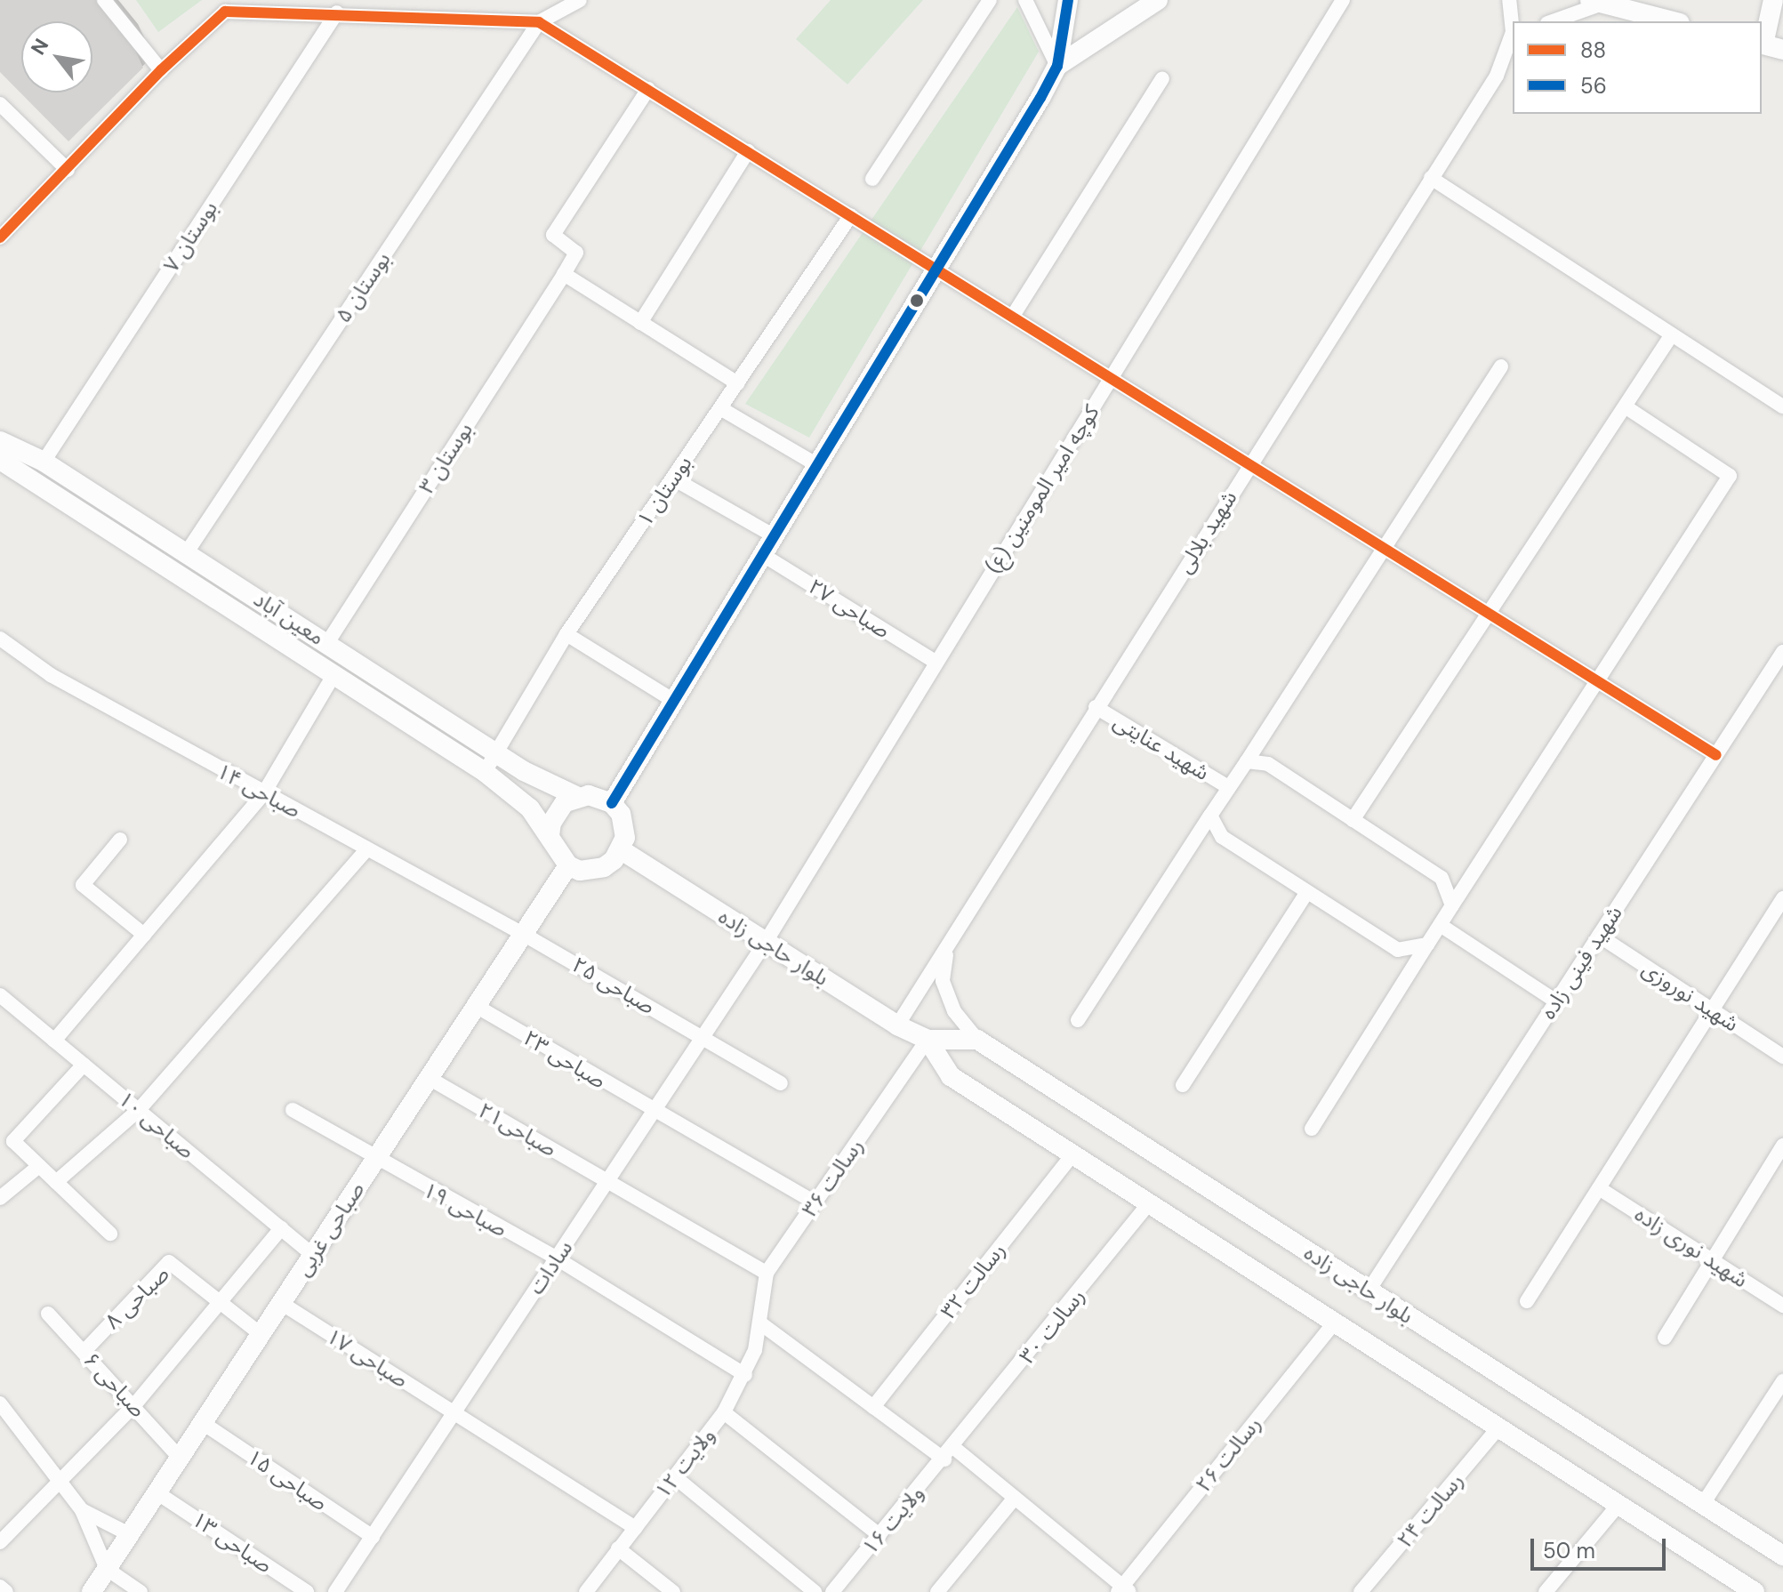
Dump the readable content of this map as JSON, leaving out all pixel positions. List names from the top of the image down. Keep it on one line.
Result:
{"streets":{"street":["بوستان ۷","بوستان ۵","بوستان ۳","کوچه امیر المومنین (ع)","بوستان ۱","شهید بلالی","صباحی ۲۷","معین آباد","شهید عنایتی","صباحی ۱۴","بلوار حاجی زاده","شهید فینی زاده","صباحی ۲۵","شهید نوروزی","صباحی ۲۳","صباحی ۱۰","صباحی۲۱","رسالت ۳۶","صباحی ۱۹","صباحی غربی","شهید نوری زاده","سادات","رسالت ۳۲","صباحی ۸","رسالت ۳۰","صباحی ۱۷","صباحی ۶","رسالت ۲۶","ولایت ۱۲","صباحی ۱۵","رسالت ۲۴","ولایت ۱۶","صباحی ۱۳"]},"crossings":[["بوستان ۷","معین آباد"],["بوستان ۵","معین آباد"],["بوستان ۳","معین آباد"],["کوچه امیر المومنین (ع)","صباحی ۲۷"],["کوچه امیر المومنین (ع)","بلوار حاجی زاده"],["کوچه امیر المومنین (ع)","سادات"],["بوستان ۱","معین آباد"],["شهید بلالی","شهید عنایتی"],["شهید بلالی","بلوار حاجی زاده"],["معین آباد","بلوار حاجی زاده"],["معین آباد","صباحی غربی"],["صباحی ۱۴","صباحی ۲۵"],["صباحی ۱۴","صباحی غربی"],["بلوار حاجی زاده","شهید فینی زاده"],["بلوار حاجی زاده","رسالت ۳۶"],["بلوار حاجی زاده","صباحی غربی"],["بلوار حاجی زاده","سادات"],["شهید فینی زاده","شهید نوروزی"],["صباحی ۲۵","صباحی غربی"],["صباحی ۲۵","سادات"],["صباحی ۲۳","رسالت ۳۶"],["صباحی ۲۳","صباحی غربی"],["صباحی ۲۳","سادات"],["صباحی ۱۰","صباحی غربی"],["صباحی۲۱","رسالت ۳۶"],["صباحی۲۱","صباحی غربی"],["صباحی۲۱","سادات"],["رسالت ۳۶","ولایت ۱۲"],["صباحی ۱۹","صباحی غربی"],["صباحی ۱۹","سادات"],["صباحی ۱۹","ولایت ۱۲"],["صباحی غربی","صباحی ۸"],["صباحی غربی","صباحی ۱۷"],["صباحی غربی","صباحی ۶"],["صباحی غربی","صباحی ۱۵"],["صباحی غربی","صباحی ۱۳"],["سادات","صباحی ۱۷"],["سادات","صباحی ۱۵"],["صباحی ۸","صباحی ۶"],["رسالت ۳۰","ولایت ۱۶"],["صباحی ۱۷","ولایت ۱۲"]],"lines":["transit line 56","transit line 88"],"legend":["88","56"],"scale_bar":"50 m","north":"top left"}
